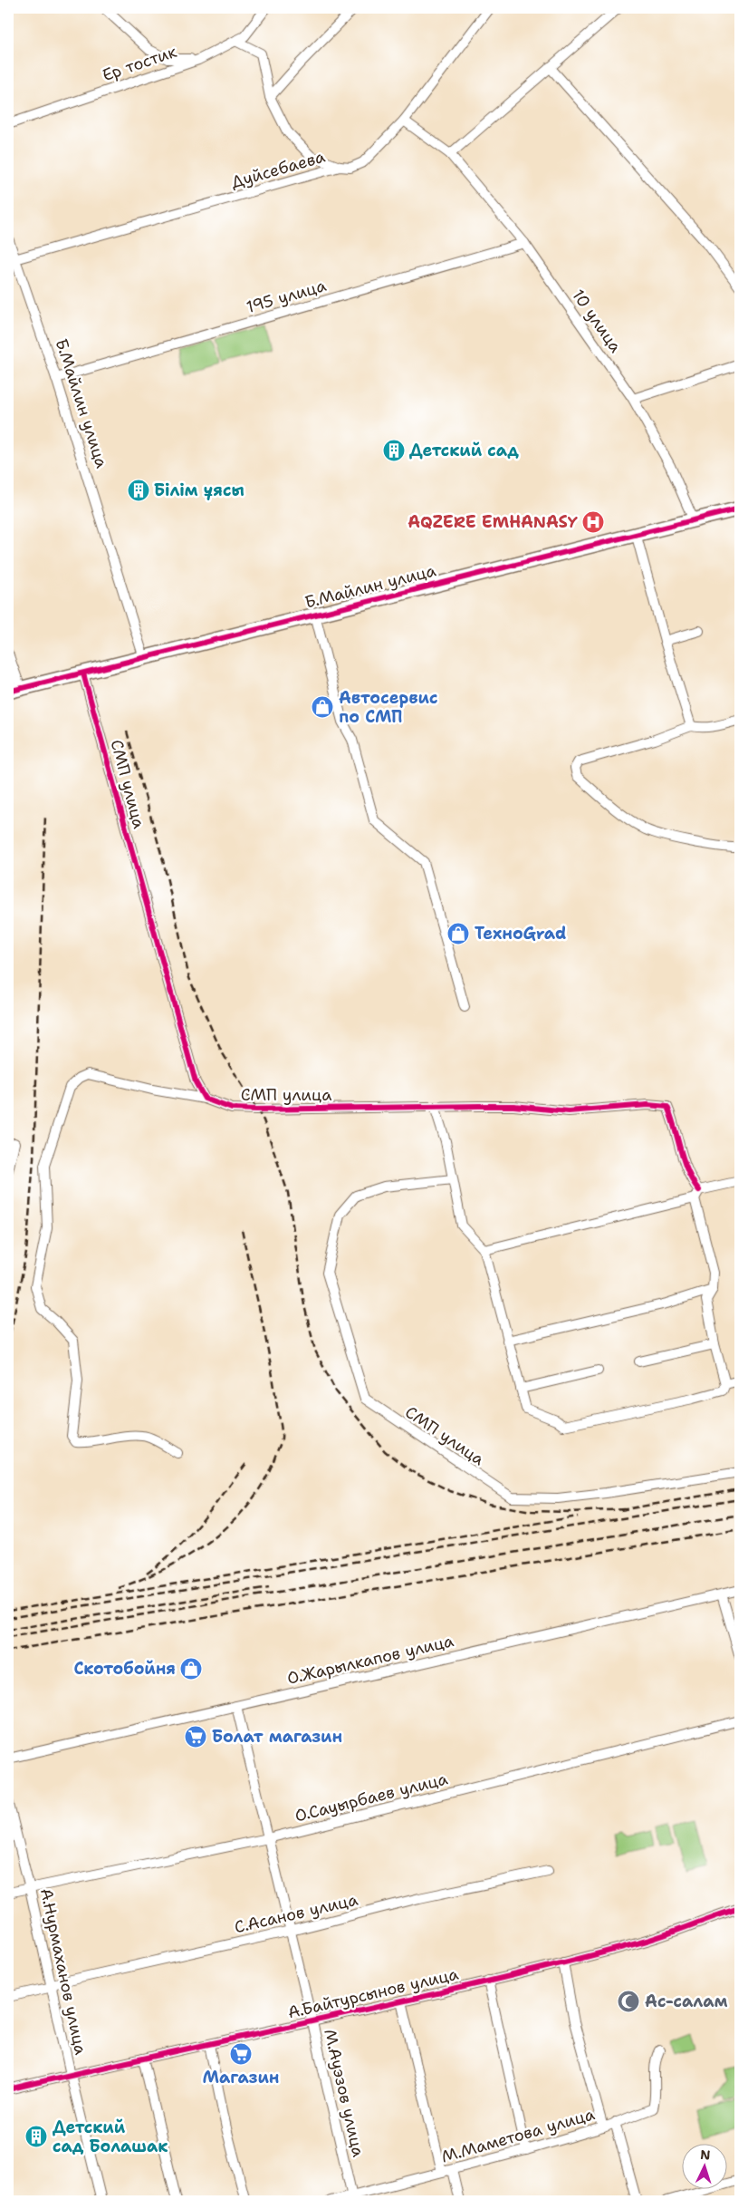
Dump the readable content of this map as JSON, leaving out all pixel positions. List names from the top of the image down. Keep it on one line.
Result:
{"streets":{"street":["Ер тостик","Дуйсебаева","195 улица","10 улица","Б.Майлин улица","СМП улица","О.Жарылкапов улица","О.Сауырбаев улица","С.Асанов улица","А.Нурмаханов улица","А.Байтурсынов улица","М.Ауэзов улица","М.Маметова улица"]},"crossings":[["Дуйсебаева","10 улица"],["Дуйсебаева","Б.Майлин улица"],["195 улица","10 улица"],["195 улица","Б.Майлин улица"],["10 улица","Б.Майлин улица"],["Б.Майлин улица","СМП улица"],["О.Жарылкапов улица","М.Ауэзов улица"],["О.Сауырбаев улица","А.Нурмаханов улица"],["О.Сауырбаев улица","М.Ауэзов улица"],["С.Асанов улица","А.Нурмаханов улица"],["С.Асанов улица","М.Ауэзов улица"],["А.Нурмаханов улица","А.Байтурсынов улица"],["А.Байтурсынов улица","М.Ауэзов улица"],["М.Ауэзов улица","М.Маметова улица"]],"places":{"building":["Детский сад","Білім ұясы","Детский сад Болашак"],"hospital":["AQZERE EMHANASY"],"shop":["Автосервис по СМП","ТехноGrad","Скотобойня"],"supermarket":["Болат магазин","Магазин"],"mosque":["Ас-салам"]},"north":"top"}
